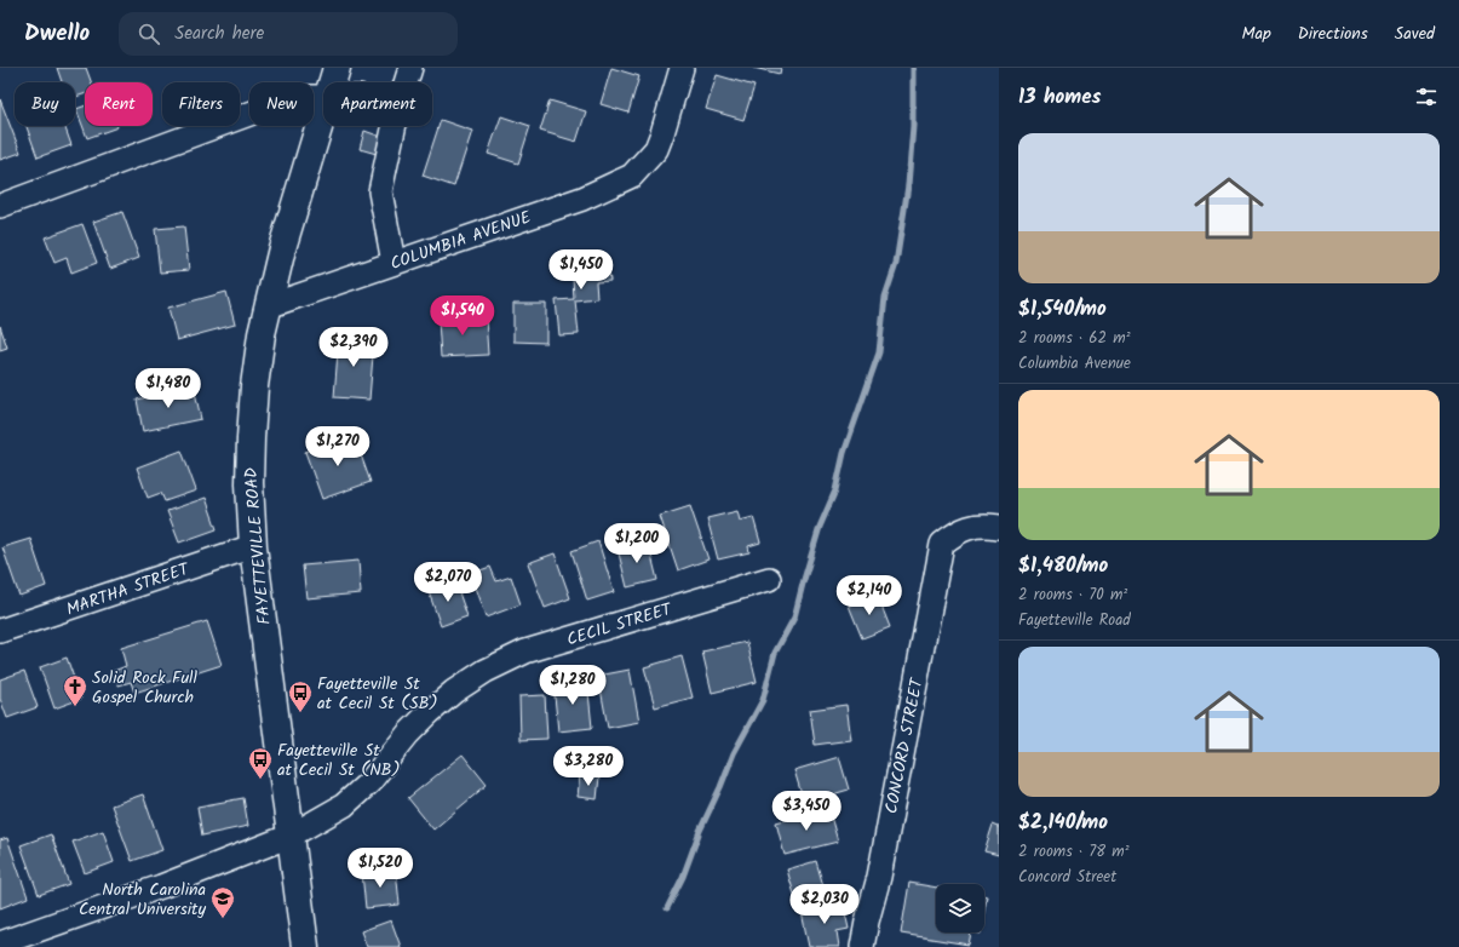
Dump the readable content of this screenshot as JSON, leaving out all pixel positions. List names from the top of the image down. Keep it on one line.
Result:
{"streets":{"main road":["FAYETTEVILLE ROAD"],"street":["COLUMBIA AVENUE","MARTHA STREET","CECIL STREET","CONCORD STREET"]},"crossings":[["COLUMBIA AVENUE","FAYETTEVILLE ROAD"],["FAYETTEVILLE ROAD","MARTHA STREET"],["FAYETTEVILLE ROAD","CECIL STREET"]],"places":{"church":["Solid Rock Full Gospel Church"],"bus stop":["Fayetteville St at Cecil St (SB)","Fayetteville St at Cecil St (NB)"],"school or university":["North Carolina Central University"]},"page":{"header":"Dwello","search":"Search here","nav":["Map","Directions","Saved"],"heading":"13 homes","chip":["Buy","Rent","Filters","New","Apartment"],"list":[{"name":"$1,540/mo","note":"2 rooms · 62 m² · Columbia Avenue"},{"name":"$1,480/mo","note":"2 rooms · 70 m² · Fayetteville Road"},{"name":"$2,140/mo","note":"2 rooms · 78 m² · Concord Street"}],"price":["$1,450","$1,540","$2,390","$1,480","$1,270","$1,200","$2,070","$2,140","$1,280","$3,280","$3,450","$1,520","$2,030"]}}
